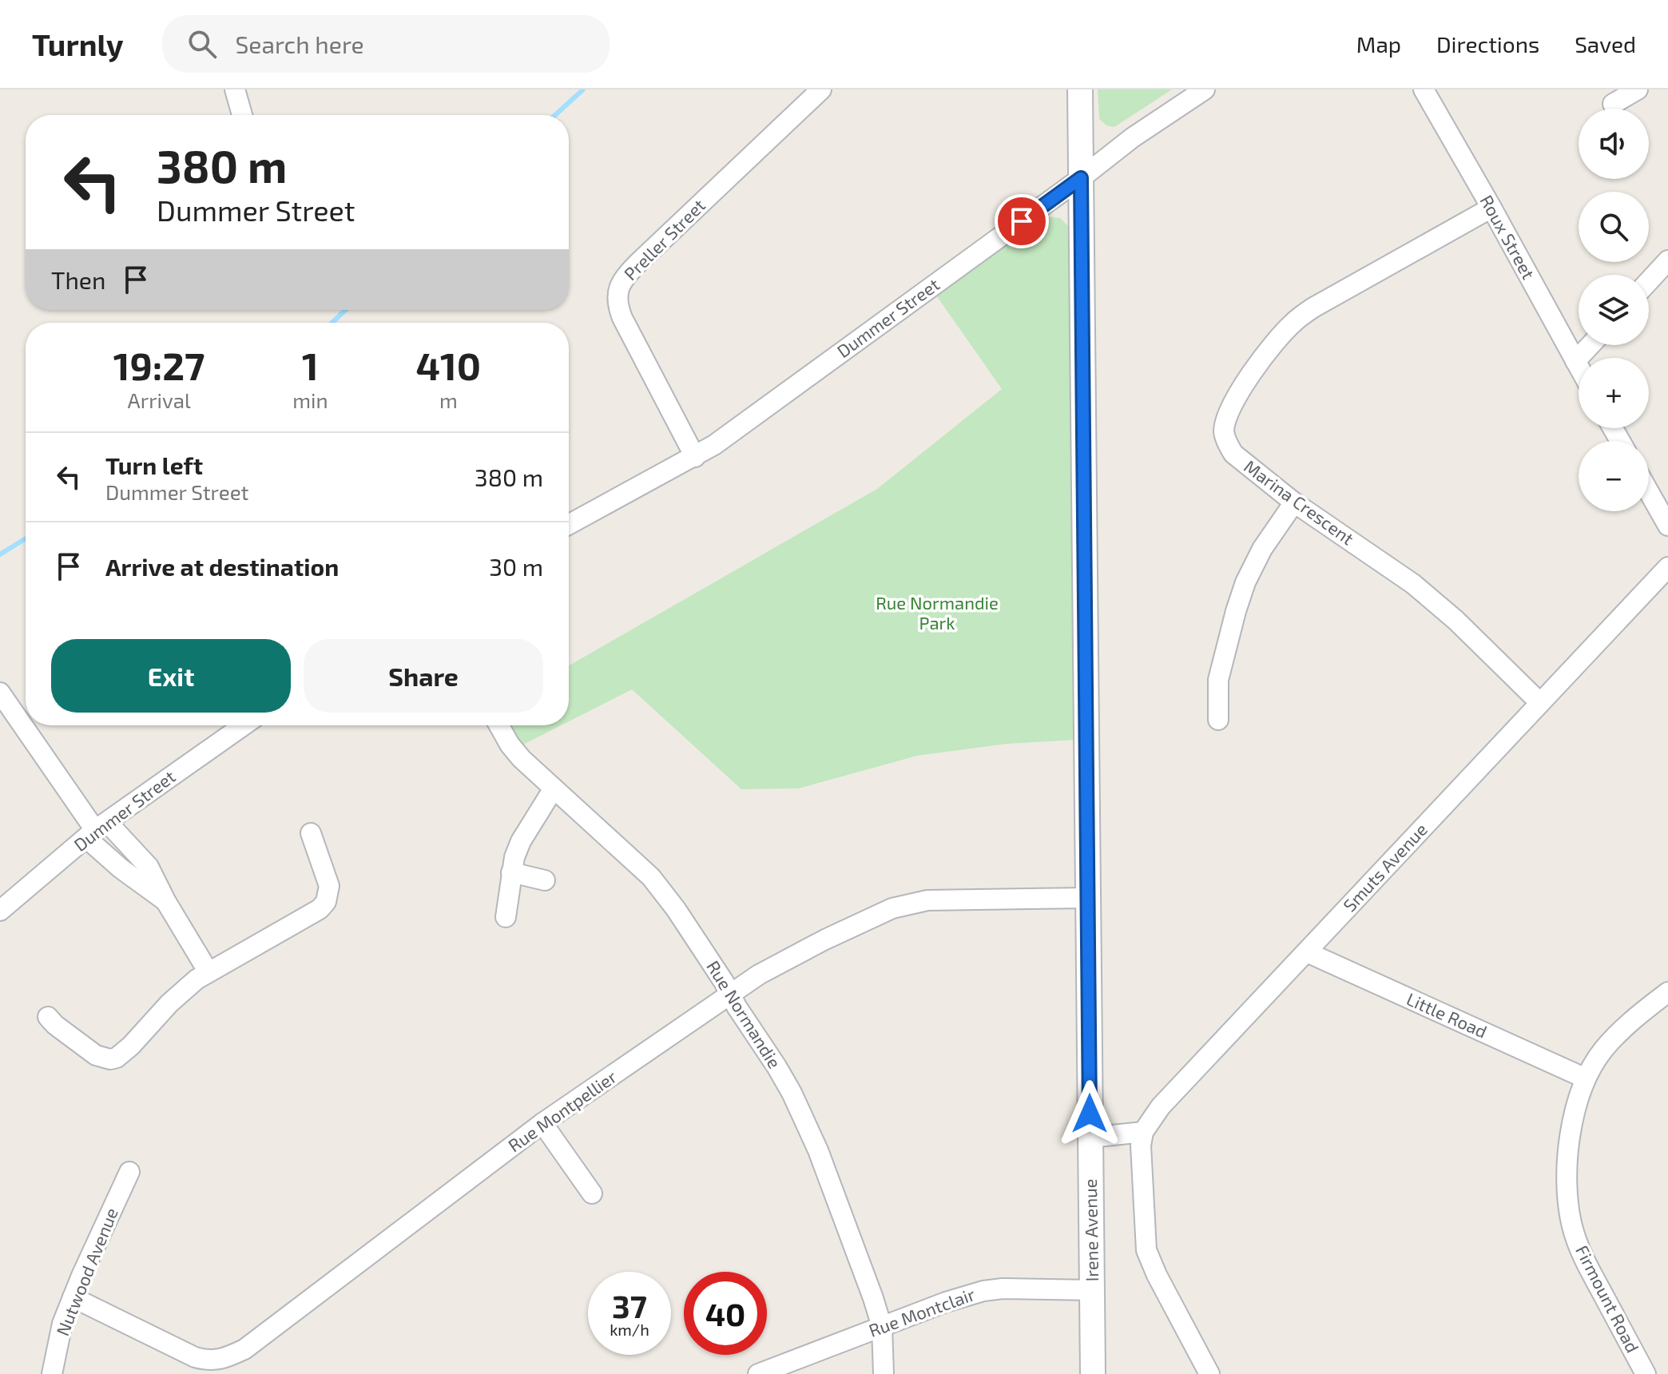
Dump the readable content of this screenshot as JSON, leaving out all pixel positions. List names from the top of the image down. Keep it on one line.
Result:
{"streets":{"street":["Roux Street","Preller Street","Dummer Street","Marina Crescent","Smuts Avenue","Rue Normandie","Little Road","Rue Montpellier","Irene Avenue","Nutwood Avenue","Firmount Road","Rue Montclair"]},"crossings":[["Roux Street","Marina Crescent"],["Preller Street","Dummer Street"],["Dummer Street","Irene Avenue"],["Marina Crescent","Smuts Avenue"],["Smuts Avenue","Little Road"],["Rue Normandie","Rue Montpellier"],["Rue Normandie","Rue Montclair"],["Little Road","Firmount Road"],["Rue Montpellier","Irene Avenue"],["Rue Montpellier","Nutwood Avenue"],["Irene Avenue","Rue Montclair"]],"parks":["Rue Normandie Park"],"page":{"header":"Turnly","search":"Search here","nav":["Map","Directions","Saved"],"map_buttons":["+","−"],"turn":["380 m","Dummer Street"],"then":"Then","eta":["19:27","Arrival","1","min","410","m"],"list":[{"name":"Turn left","note":"Dummer Street","value":"380 m"},{"name":"Arrive at destination","value":"30 m"}],"buttons":["Exit","Share"],"speed":"37 km/h","limit":"40"}}
